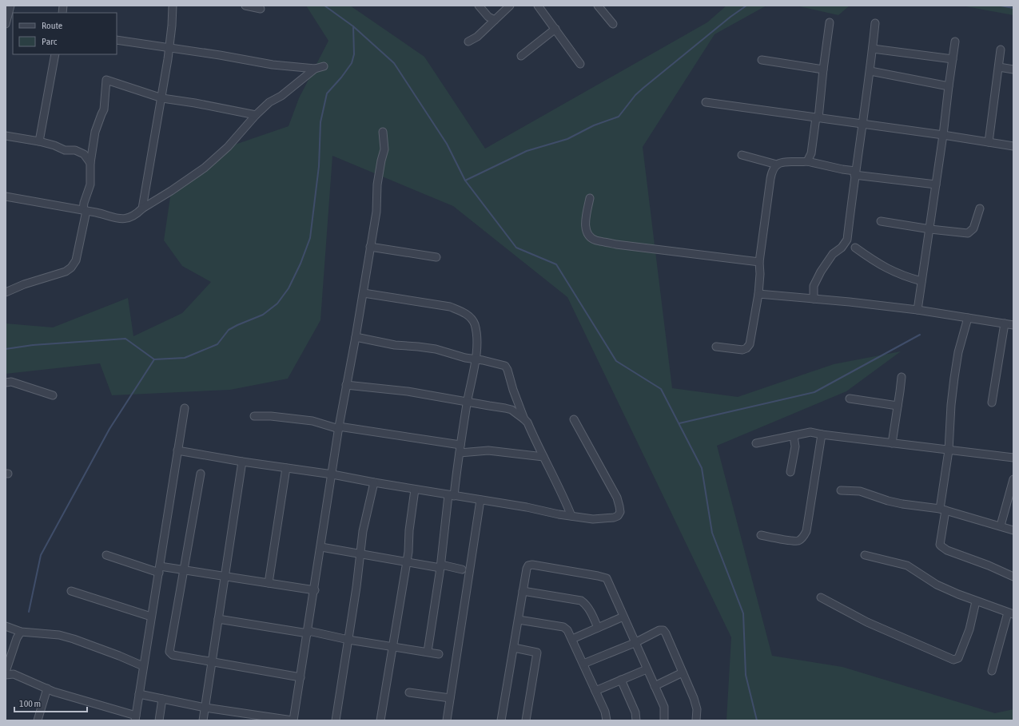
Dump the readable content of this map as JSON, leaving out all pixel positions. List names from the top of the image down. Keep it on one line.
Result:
{"legend":["Route","Parc"],"scale_bar":"100 m"}
